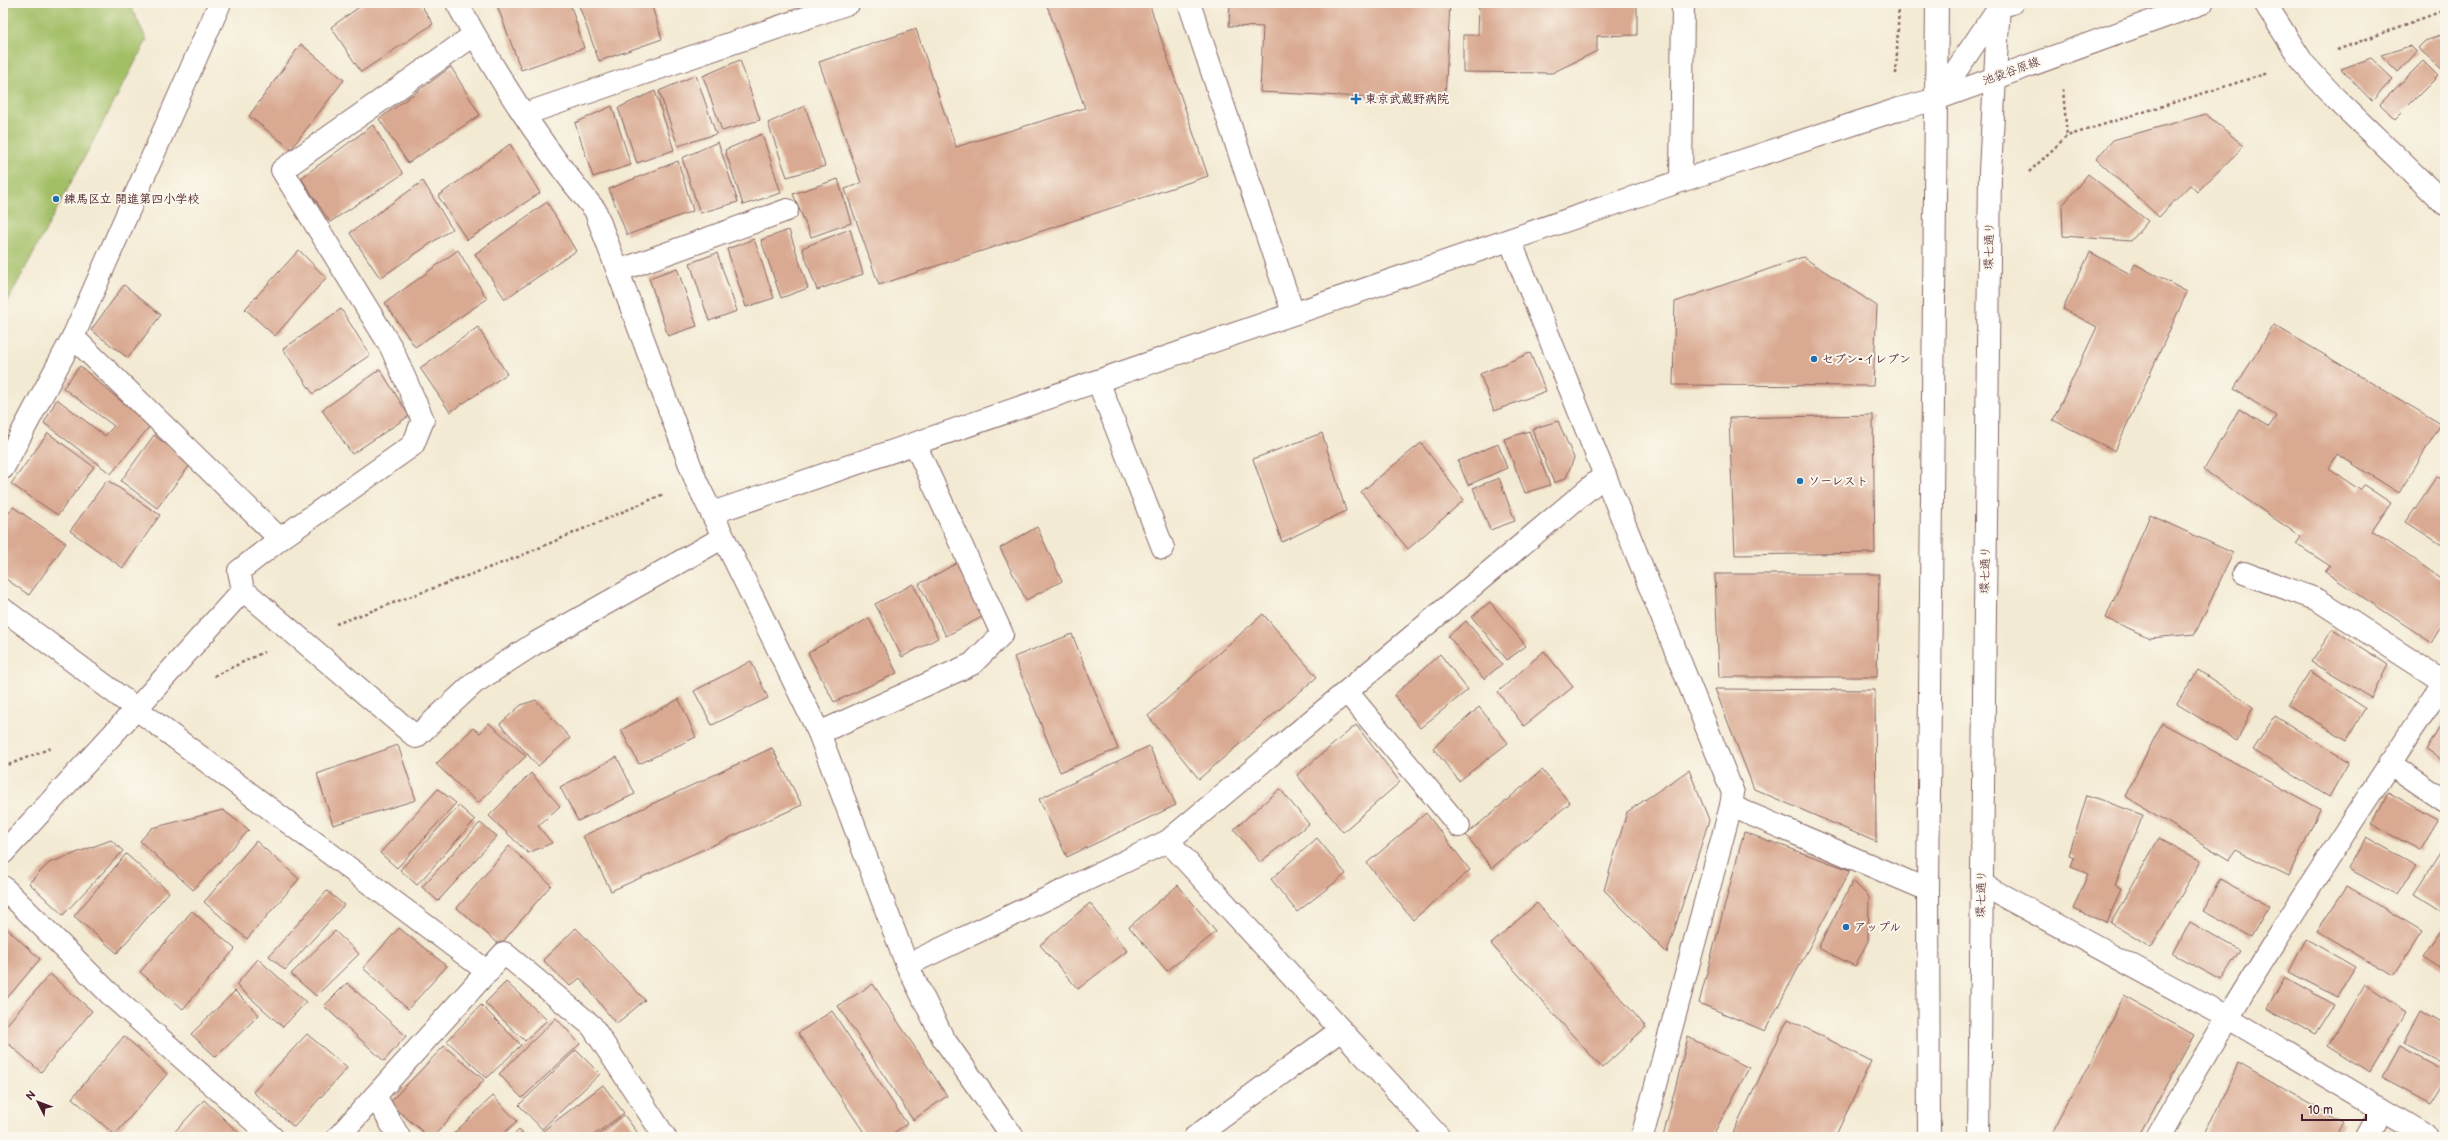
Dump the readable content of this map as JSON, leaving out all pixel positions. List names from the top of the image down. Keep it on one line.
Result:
{"streets":{"street":["池袋谷原線","環七通り"]},"crossings":[["池袋谷原線","環七通り"]],"places":{"health":["東京武蔵野病院"],"other":["練馬区立 開進第四小学校","セブン-イレブン","ソーレスト","アップル"]},"scale_bar":"10 m","north":"top left"}
